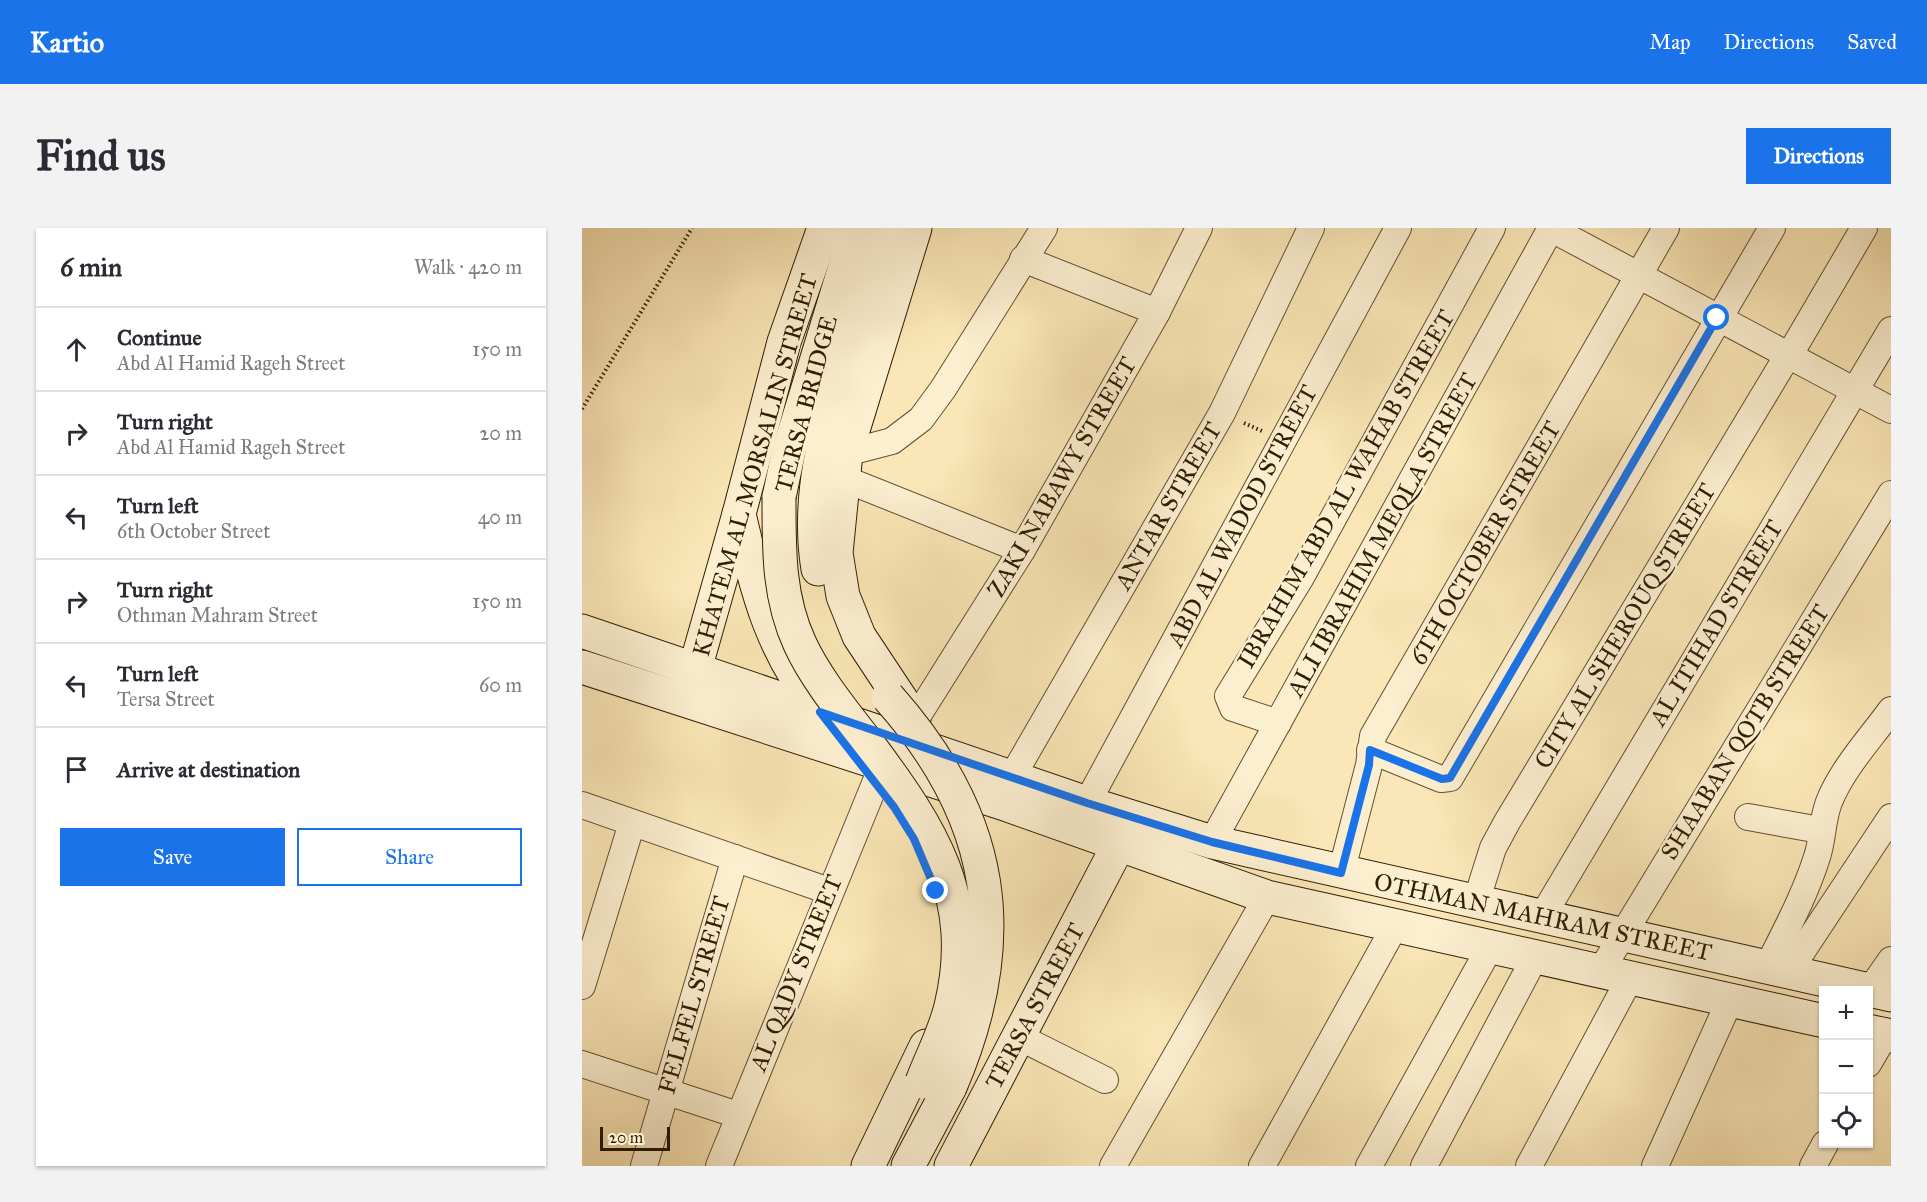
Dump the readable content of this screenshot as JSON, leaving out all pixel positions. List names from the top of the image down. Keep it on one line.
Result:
{"streets":{"main road":["TERSA BRIDGE","KHATEM AL MORSALIN STREET","OTHMAN MAHRAM STREET","TERSA STREET"],"street":["ZAKI NABAWY STREET","IBRAHIM ABD AL WAHAB STREET","ANTAR STREET","ABD AL WADOD STREET","ALI IBRAHIM MEQLA STREET","6TH OCTOBER STREET","AL ITIHAD STREET","CITY AL SHEROUQ STREET","SHAABAN QOTB STREET","AL QADY STREET","FELFEL STREET"]},"crossings":[["KHATEM AL MORSALIN STREET","OTHMAN MAHRAM STREET"],["IBRAHIM ABD AL WAHAB STREET","ALI IBRAHIM MEQLA STREET"],["ANTAR STREET","OTHMAN MAHRAM STREET"],["ABD AL WADOD STREET","OTHMAN MAHRAM STREET"],["ALI IBRAHIM MEQLA STREET","OTHMAN MAHRAM STREET"],["6TH OCTOBER STREET","OTHMAN MAHRAM STREET"],["AL ITIHAD STREET","OTHMAN MAHRAM STREET"],["CITY AL SHEROUQ STREET","OTHMAN MAHRAM STREET"],["SHAABAN QOTB STREET","OTHMAN MAHRAM STREET"],["OTHMAN MAHRAM STREET","TERSA STREET"]],"scale_bar":"20 m","page":{"header":"Kartio","nav":["Map","Directions","Saved"],"buttons":["Directions",["Save","Share"]],"title":"Find us","heading":["6 min","Walk · 420 m"],"list":[["Continue","Abd Al Hamid Rageh Street","150 m"],["Turn right","Abd Al Hamid Rageh Street","20 m"],["Turn left","6th October Street","40 m"],["Turn right","Othman Mahram Street","150 m"],["Turn left","Tersa Street","60 m"],"Arrive at destination"],"map_buttons":["+","−"],"scale":"20 m"}}
